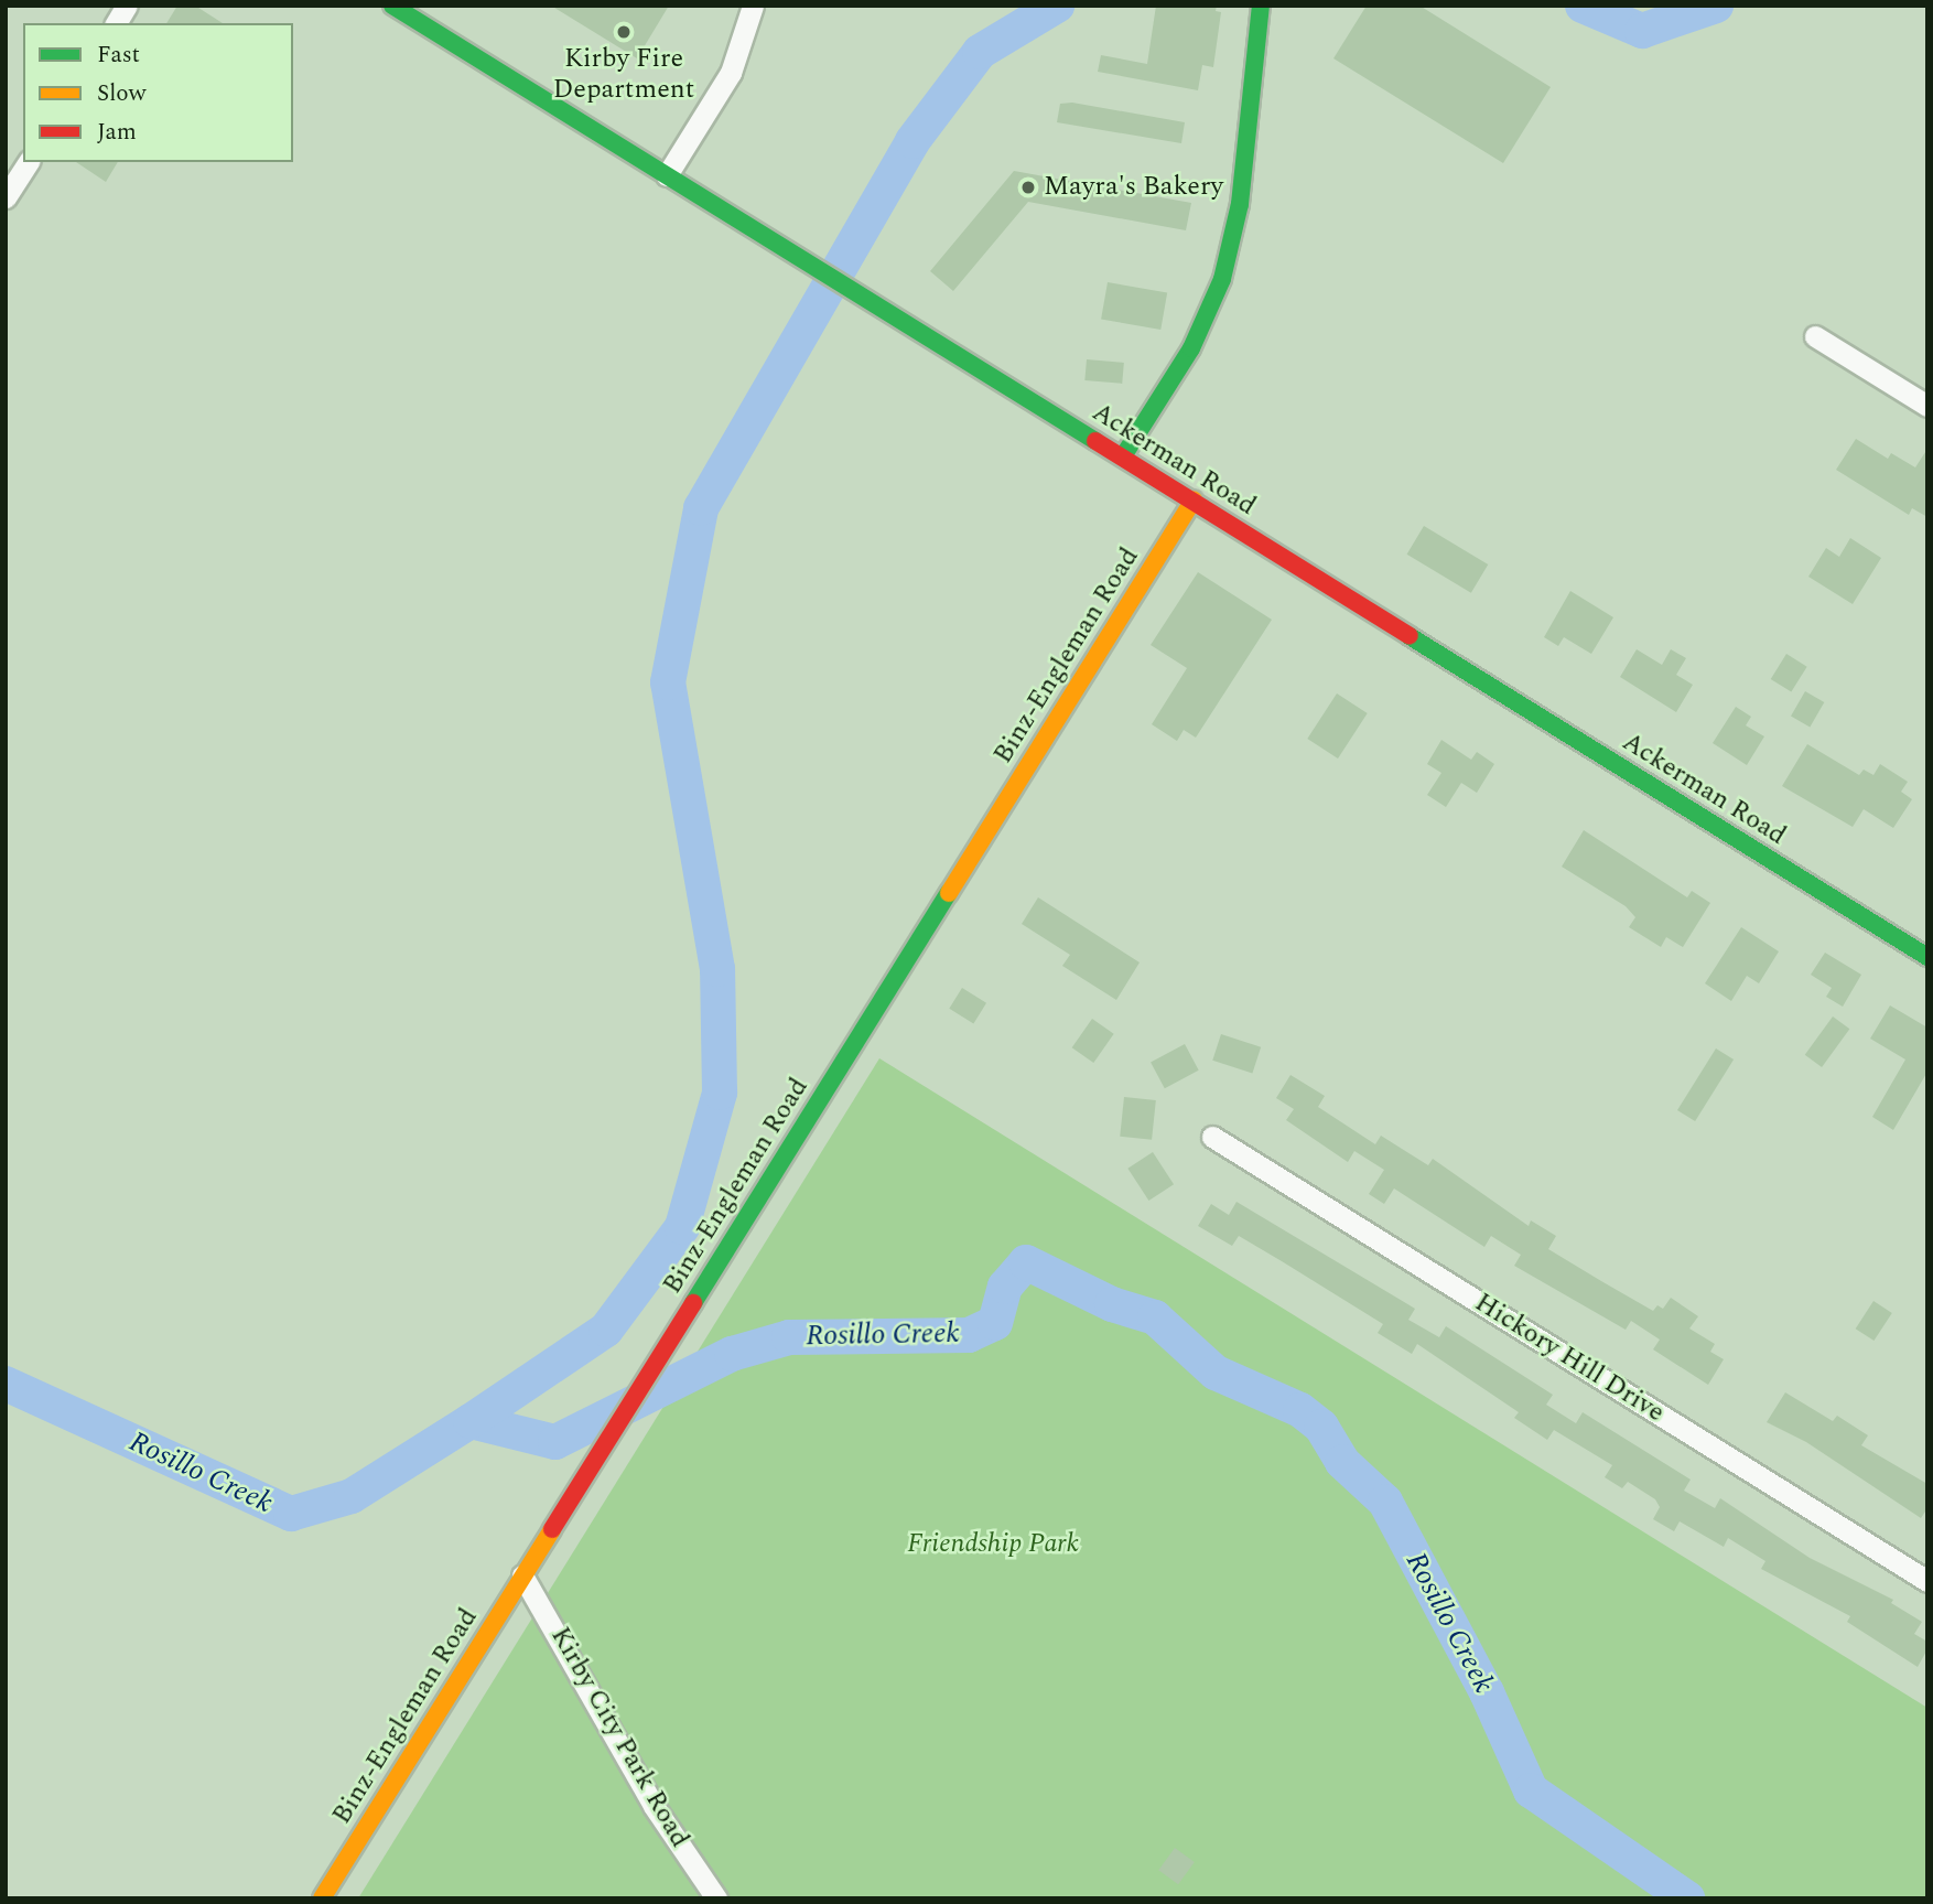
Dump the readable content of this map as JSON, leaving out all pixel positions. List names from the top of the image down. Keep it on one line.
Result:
{"streets":{"street":["Ackerman Road","Binz-Engleman Road","Hickory Hill Drive","Kirby City Park Road"]},"crossings":[["Ackerman Road","Binz-Engleman Road"],["Binz-Engleman Road","Kirby City Park Road"]],"water":["Rosillo Creek"],"parks":["Friendship Park"],"places":["Kirby Fire Department","Mayra's Bakery"],"legend":["Fast","Slow","Jam"]}
